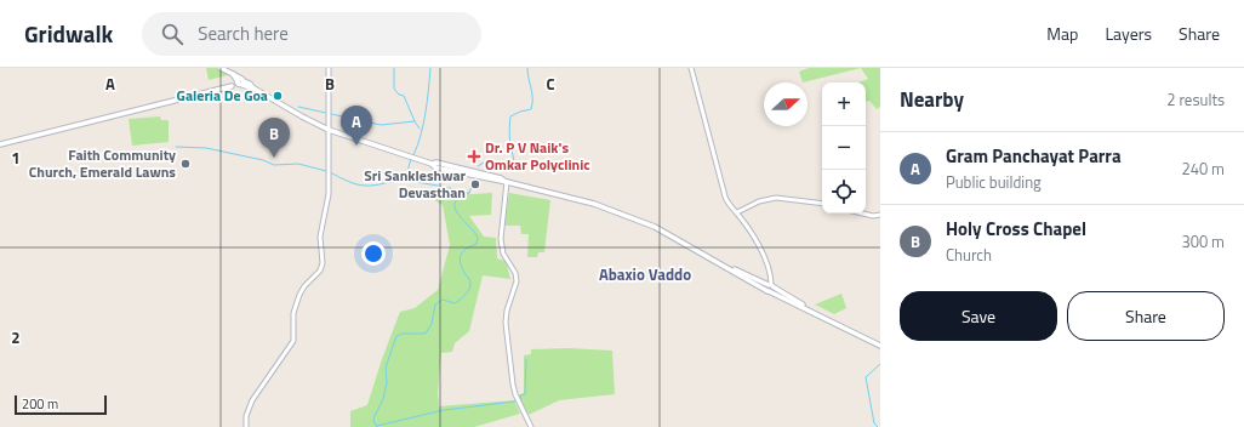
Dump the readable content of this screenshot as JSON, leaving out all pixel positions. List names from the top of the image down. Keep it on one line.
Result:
{"districts":["Abaxio Vaddo"],"places":{"other":["Galeria De Goa","Faith Community Church, Emerald Lawns","Sri Sankleshwar Devasthan"],"health":["Dr. P V Naik's Omkar Polyclinic"]},"scale_bar":"200 m","north":"right","page":{"header":"Gridwalk","search":"Search here","nav":["Map","Layers","Share"],"heading":["Nearby","2 results"],"map_buttons":["+","−"],"pins":["A","B"],"list":[{"mark":"A","name":"Gram Panchayat Parra","note":"Public building","value":"240 m"},{"mark":"B","name":"Holy Cross Chapel","note":"Church","value":"300 m"}],"buttons":["Save","Share"],"scale":"200 m"},"grid":{"columns":["A","B","C"],"rows":["1","2"]}}
